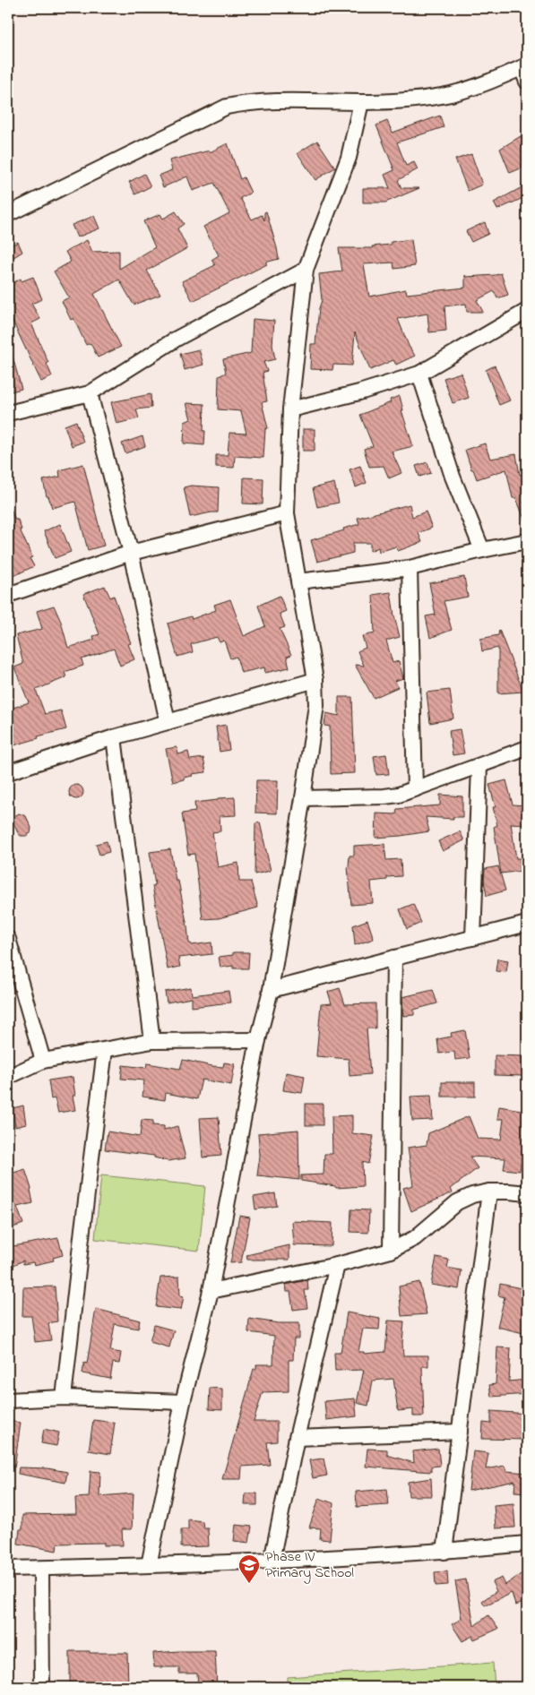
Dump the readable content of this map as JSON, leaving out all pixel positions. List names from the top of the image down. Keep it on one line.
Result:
{"places":{"school or university":["Phase IV Primary School"]}}
